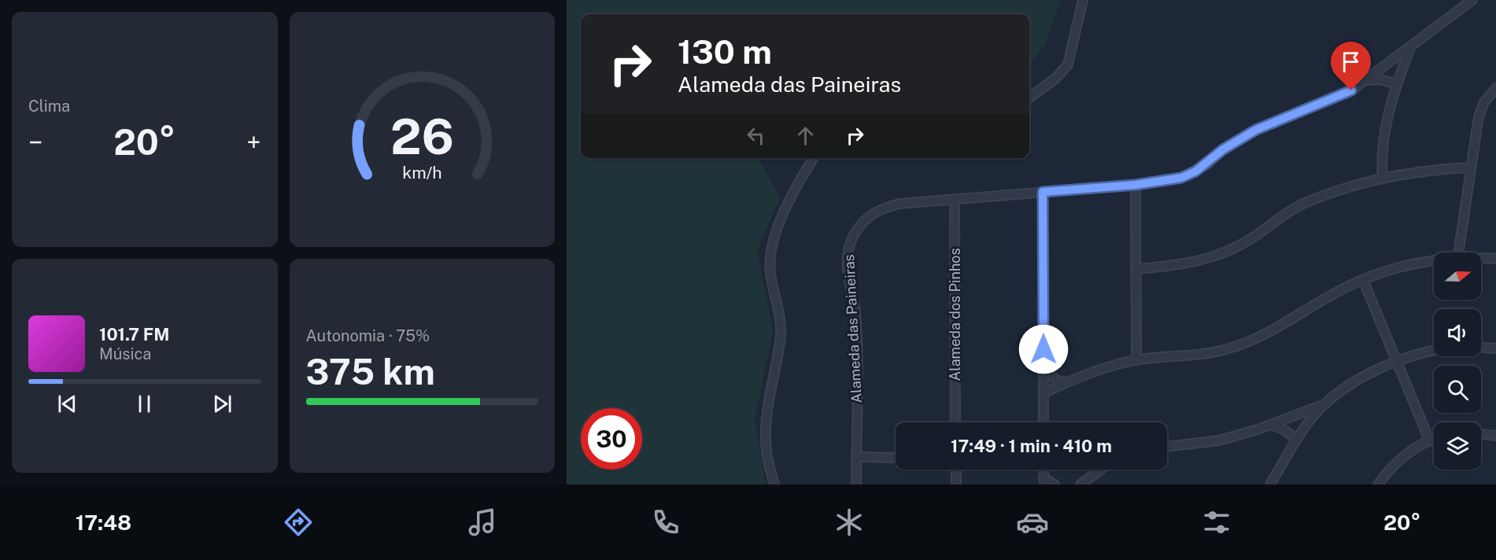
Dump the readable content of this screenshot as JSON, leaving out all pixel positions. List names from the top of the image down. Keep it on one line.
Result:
{"streets":{"street":["Alameda dos Pinhos","Alameda das Paineiras"]},"crossings":[["Alameda dos Pinhos","Alameda das Paineiras"]],"north":"right","page":{"tile":["Clima",["Autonomia · 75%","375 km"]],"turn":["130 m","Alameda das Paineiras"],"heat":["−","20°","+"],"song":["101.7 FM","Música"],"limit":"30","trip":"17:49 · 1 min · 410 m","tabs":["17:48","20°"],"gauge":["26","km/h"]}}
